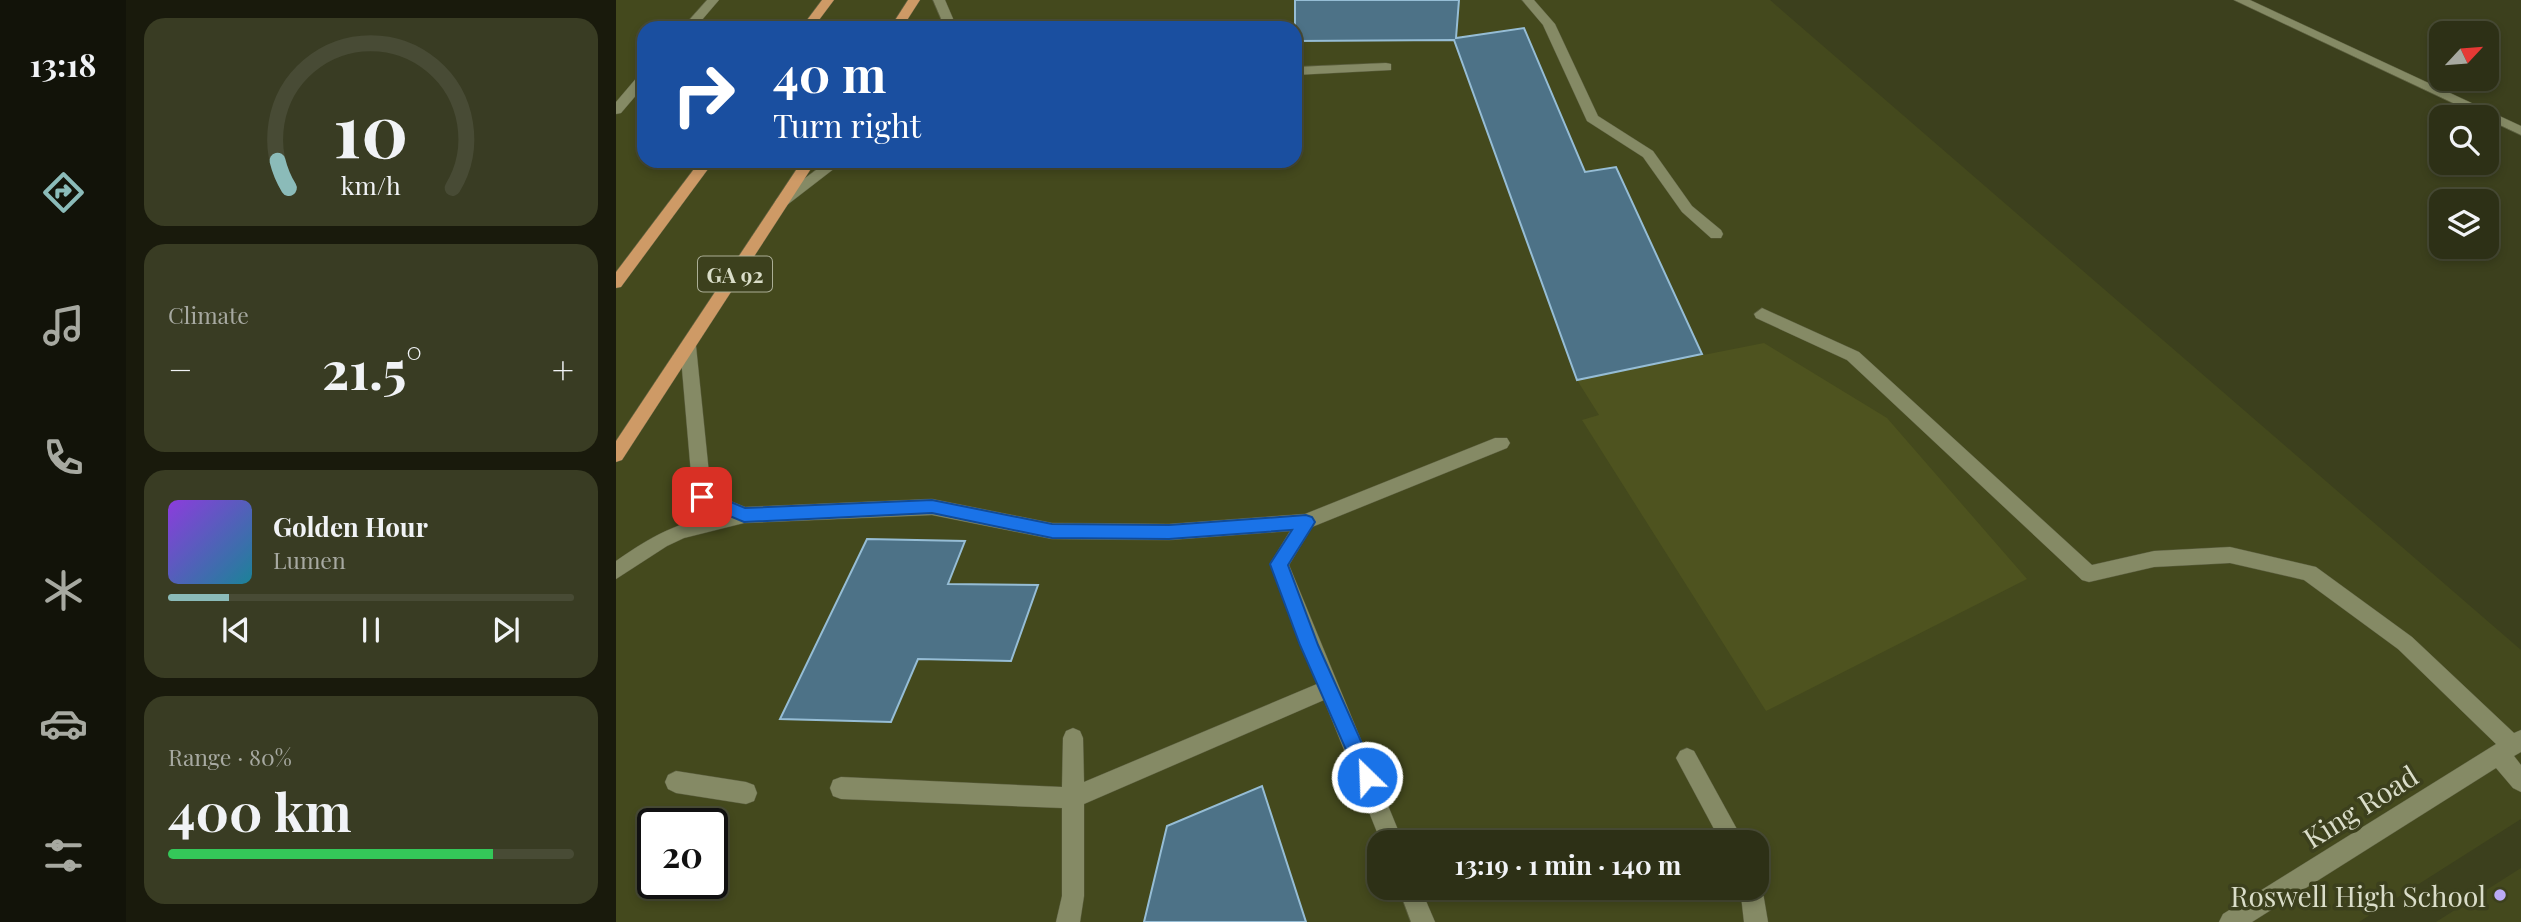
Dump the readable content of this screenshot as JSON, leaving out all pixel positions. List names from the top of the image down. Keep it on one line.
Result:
{"streets":{"main road":["GA 92"],"street":["King Road"]},"places":["Roswell High School"],"north":"top right","page":{"tabs":"13:18","turn":["40 m","Turn right"],"tile":["Climate",["Range · 80%","400 km"]],"heat":["−","21.5°","+"],"song":["Golden Hour","Lumen"],"limit":"20","trip":"13:19 · 1 min · 140 m","gauge":["10","km/h"]}}
